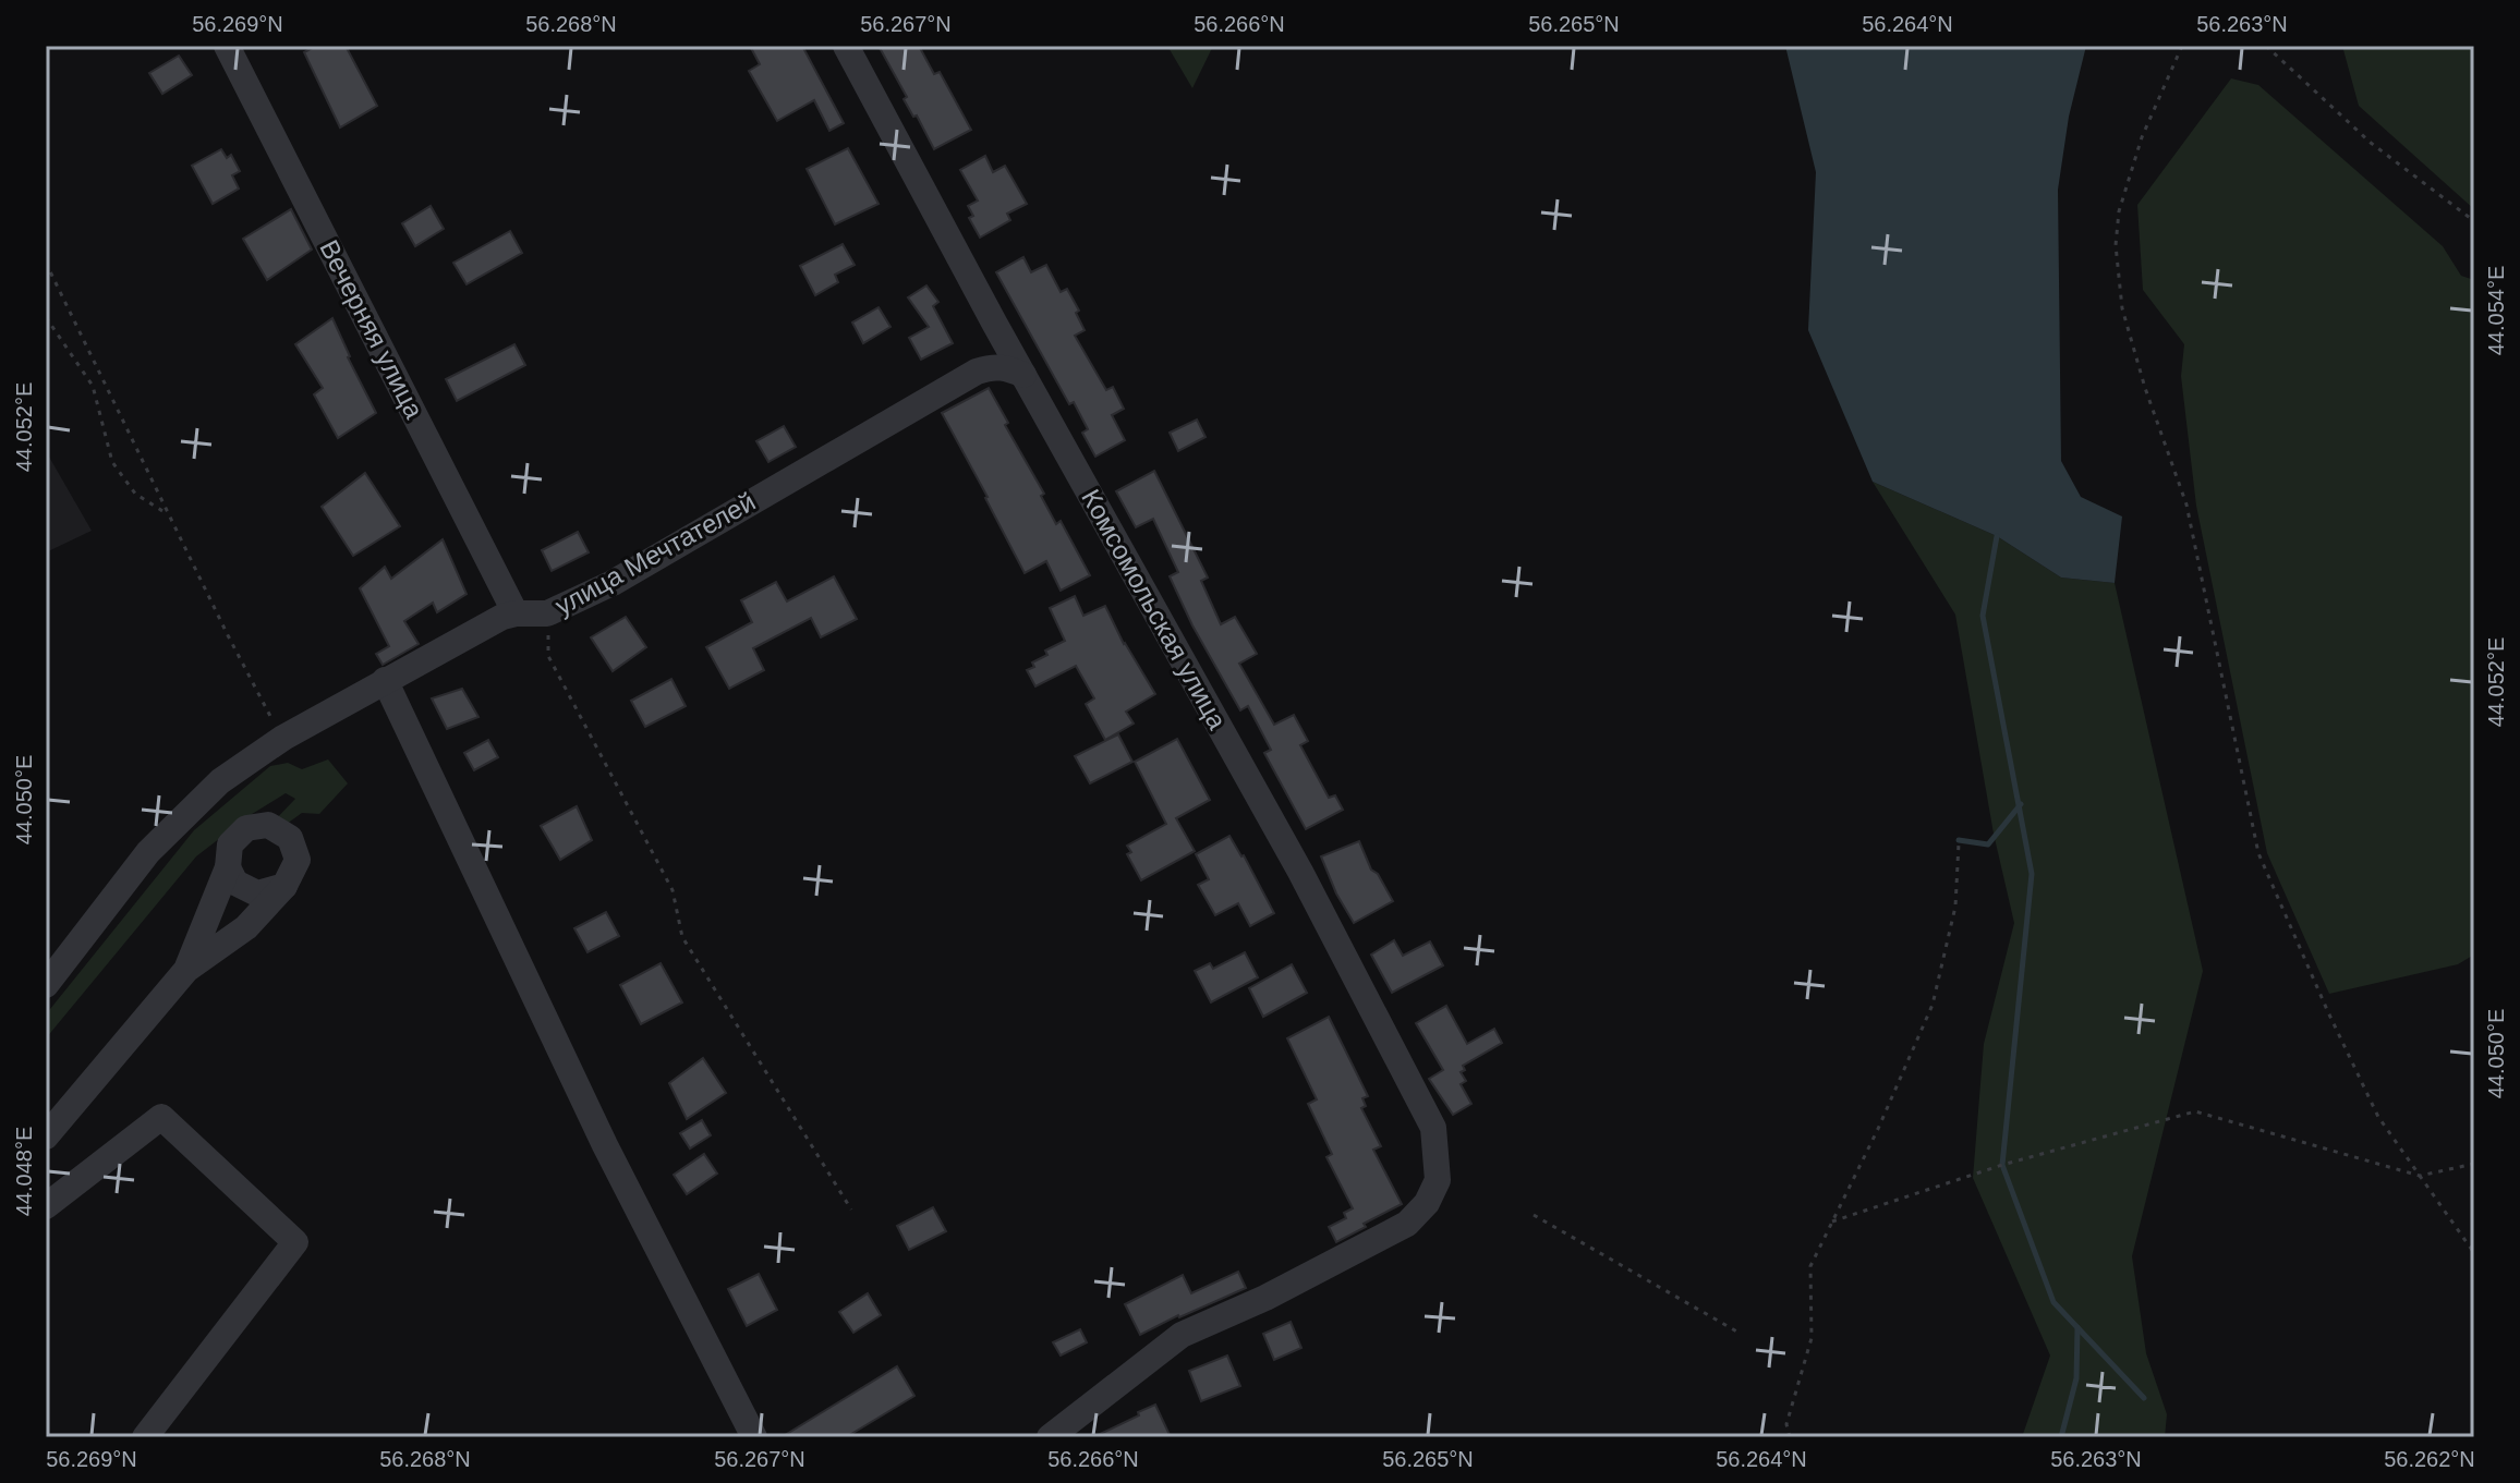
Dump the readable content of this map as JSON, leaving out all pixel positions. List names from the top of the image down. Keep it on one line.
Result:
{"streets":{"street":["Вечерняя улица","улица Мечтателей","Комсомольская улица"]},"crossings":[["Вечерняя улица","улица Мечтателей"]],"coordinates":["56.269°N","56.268°N","56.267°N","56.266°N","56.265°N","56.264°N","56.263°N","44.054°E","44.052°E","44.050°E","44.048°E","56.262°N"]}
